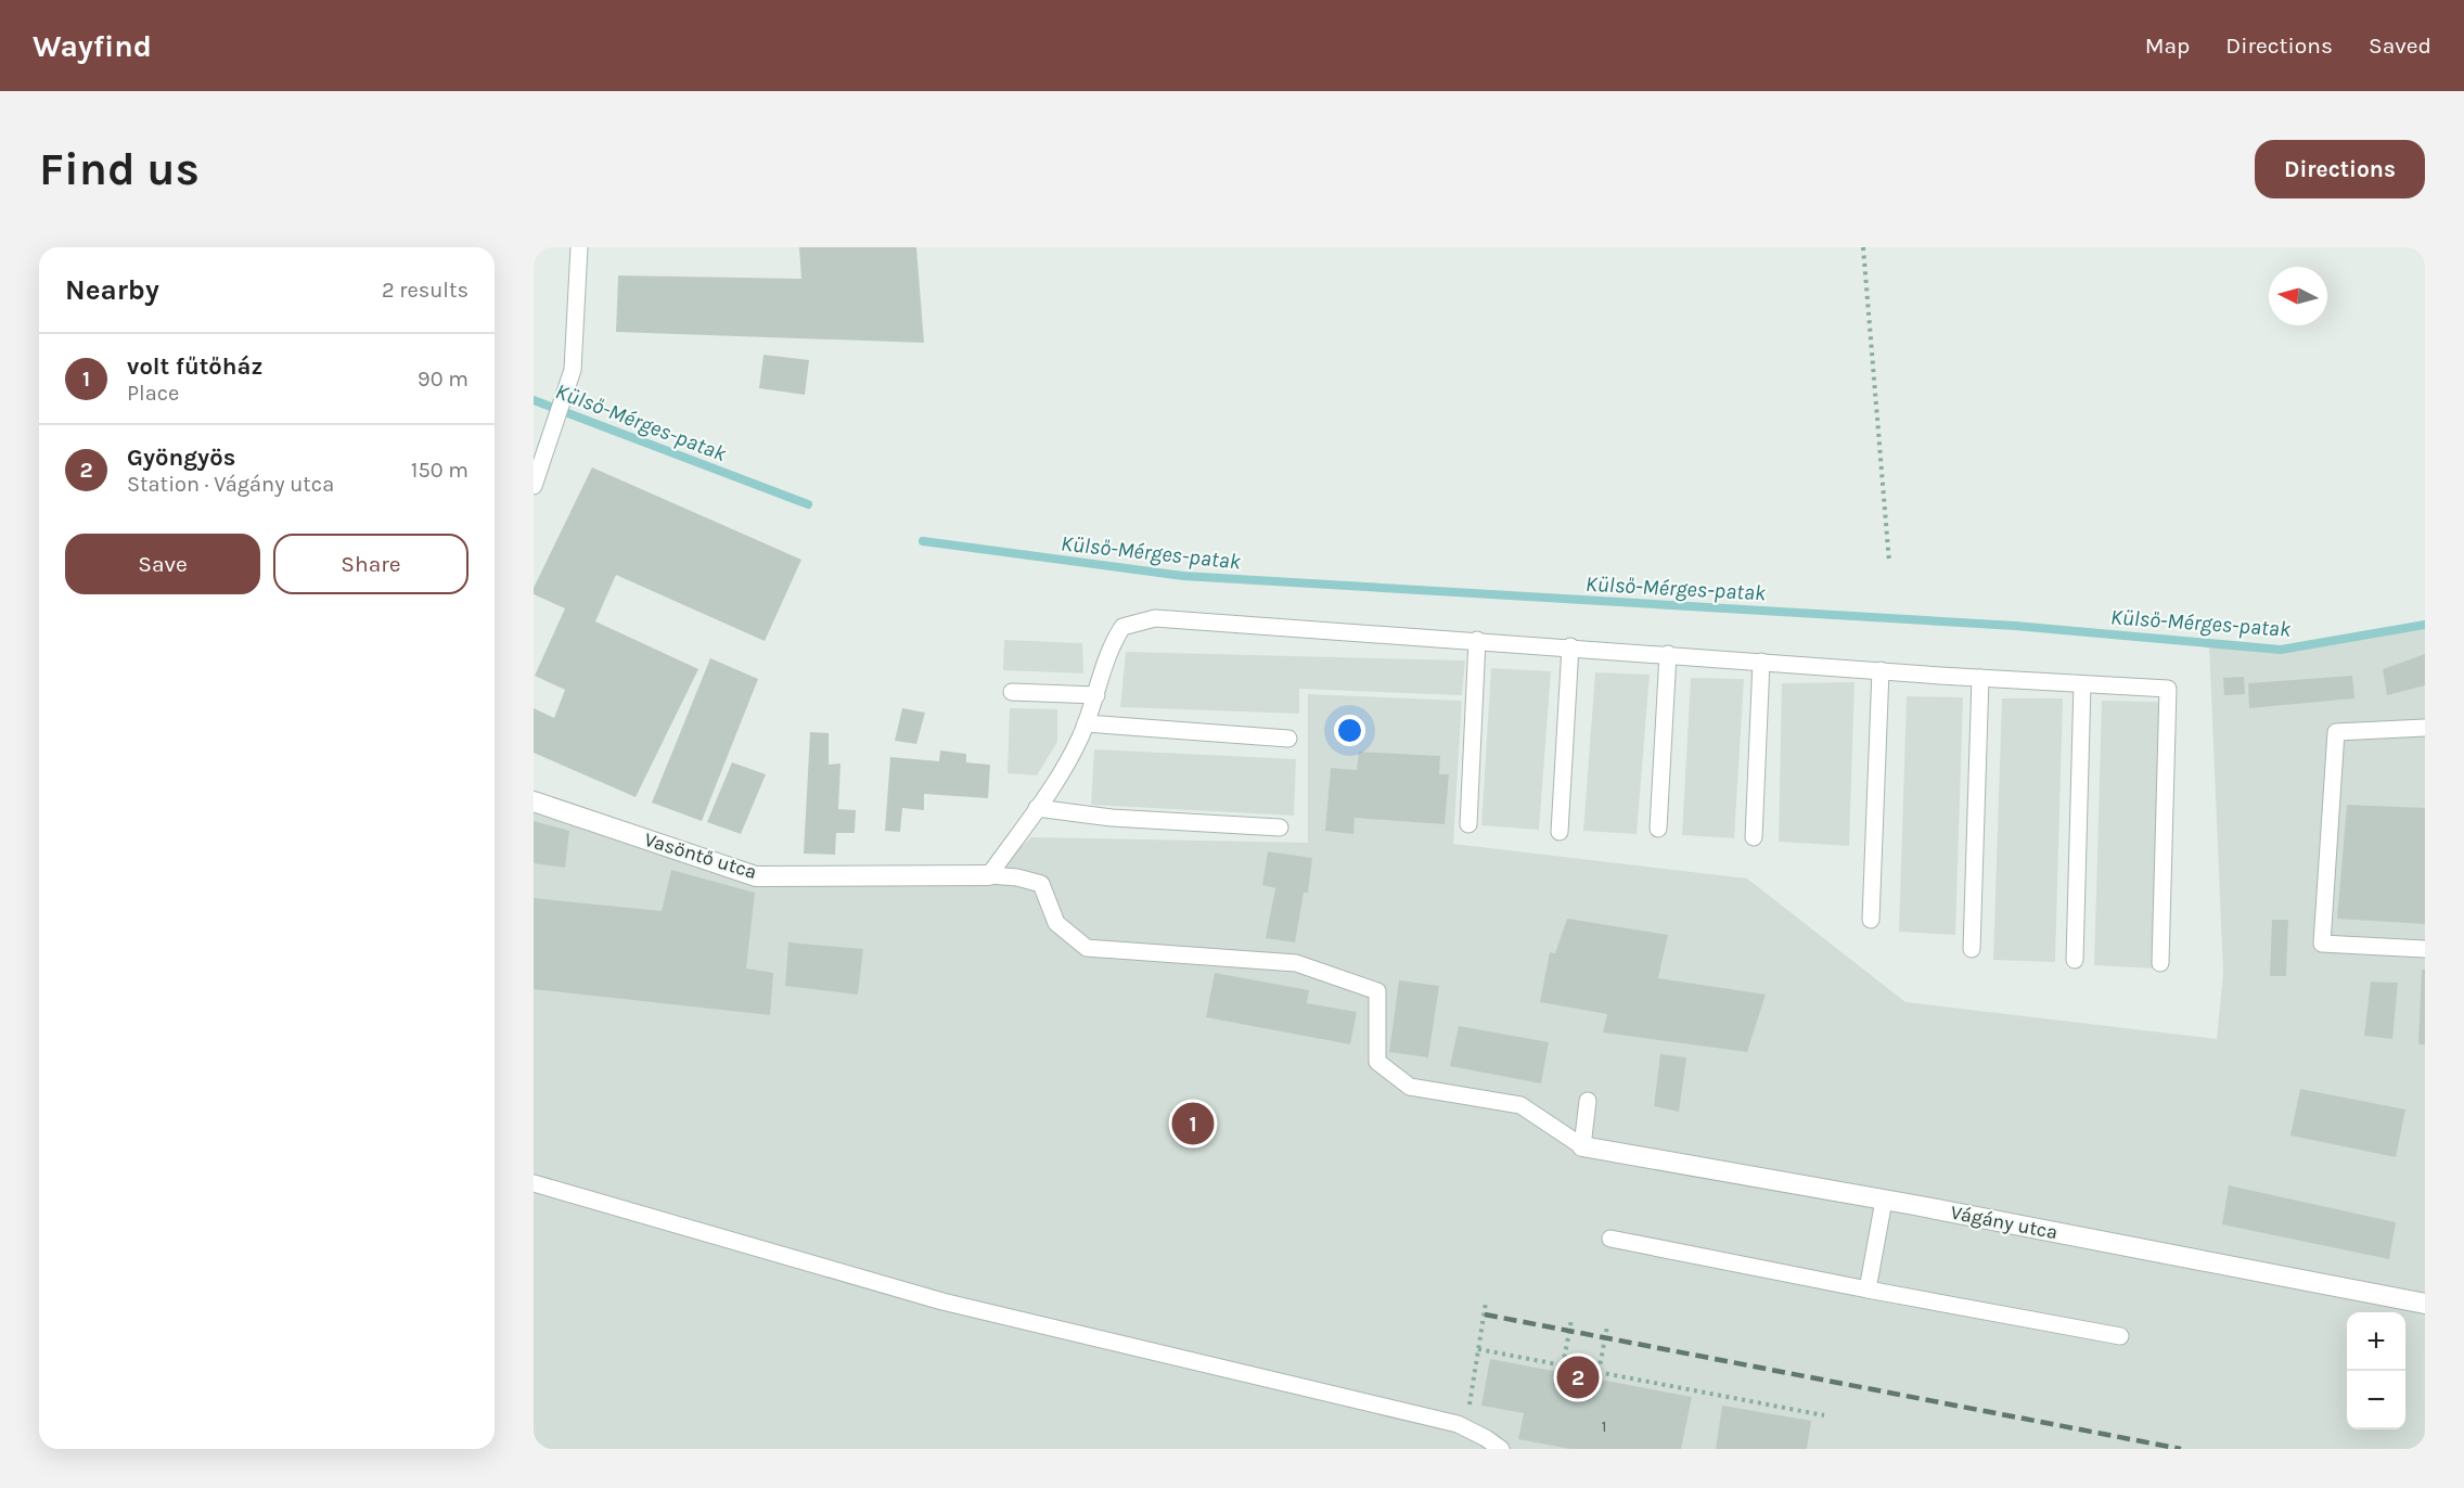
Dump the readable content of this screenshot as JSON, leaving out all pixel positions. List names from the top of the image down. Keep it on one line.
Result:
{"streets":{"street":["Vasöntő utca","Vágány utca"]},"water":["Külső-Mérges-patak"],"house_numbers":["1"],"north":"left","page":{"header":"Wayfind","nav":["Map","Directions","Saved"],"buttons":["Directions",["Save","Share"]],"title":"Find us","heading":["Nearby","2 results"],"list":[{"mark":"1","name":"volt fűtőház","note":"Place","value":"90 m"},{"mark":"2","name":"Gyöngyös","note":"Station · Vágány utca","value":"150 m"}],"pins":["1","2"],"map_buttons":["+","−"]}}
